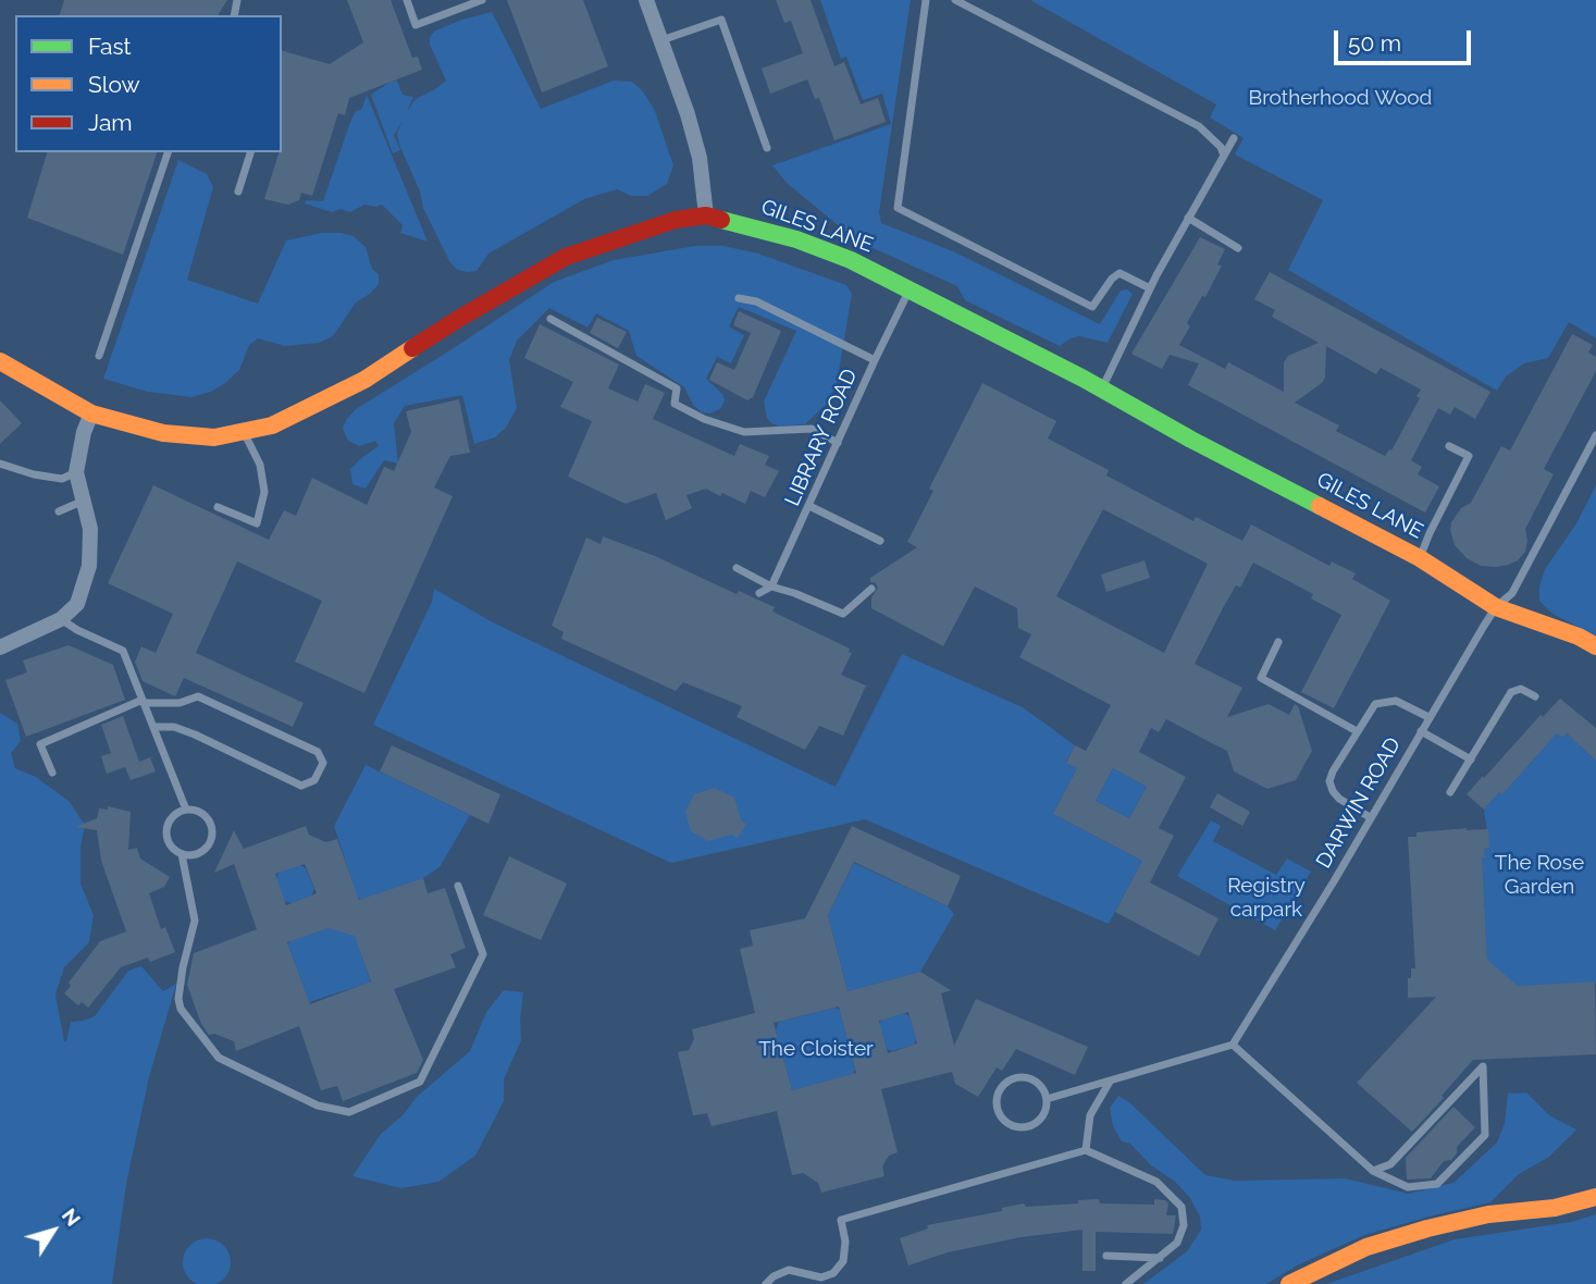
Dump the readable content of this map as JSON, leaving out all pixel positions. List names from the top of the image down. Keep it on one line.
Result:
{"streets":{"street":["GILES LANE"],"lane":["LIBRARY ROAD","DARWIN ROAD"]},"crossings":[["GILES LANE","LIBRARY ROAD"],["GILES LANE","DARWIN ROAD"]],"parks":["Brotherhood Wood","The Rose Garden","Registry carpark","The Cloister"],"legend":["Fast","Slow","Jam"],"scale_bar":"50 m","north":"top right"}
